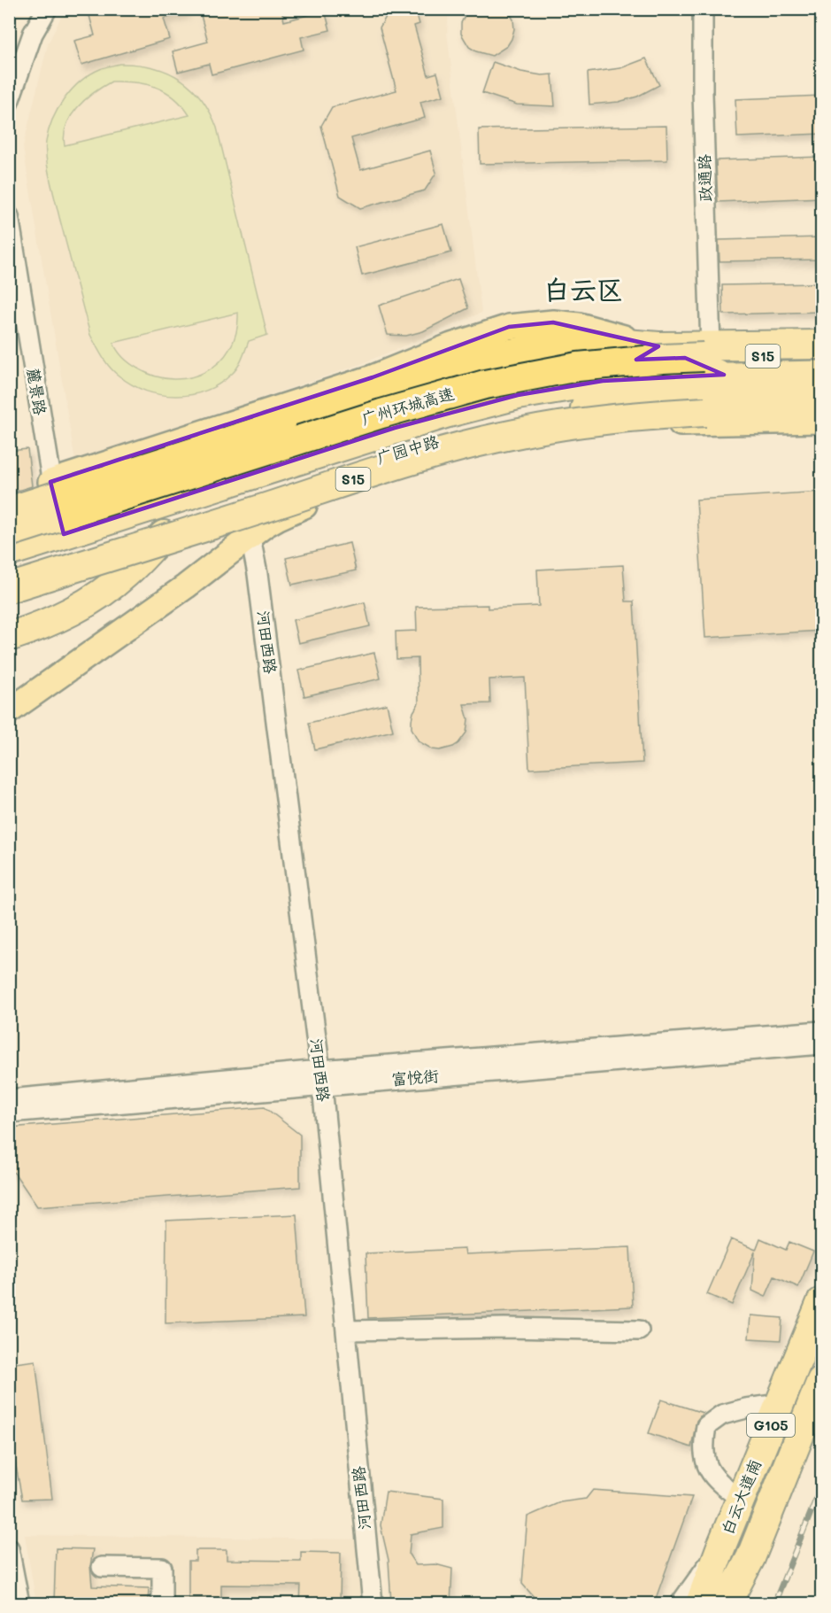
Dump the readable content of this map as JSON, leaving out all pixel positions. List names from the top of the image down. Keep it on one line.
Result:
{"streets":{"highway":["S15","广州环城高速","广园中路","G105","白云大道南"],"street":["政通路","麓景路","河田西路","富悦街"]},"crossings":[["麓景路","广园中路"],["河田西路","富悦街"]],"districts":["白云区"]}
